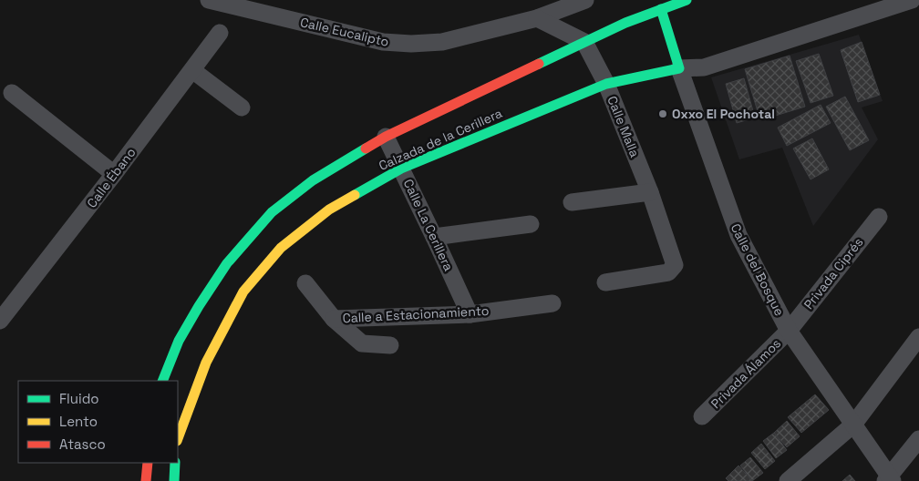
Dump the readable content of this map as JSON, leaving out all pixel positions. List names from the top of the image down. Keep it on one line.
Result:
{"streets":{"street":["Calle Eucalipto","Calle Malla","Calzada de la Cerillera","Calle Ébano","Calle La Cerillera","Calle del Bosque","Privada Ciprés","Calle a Estacionamiento","Privada Álamos"]},"crossings":[["Calle Malla","Calzada de la Cerillera"],["Calzada de la Cerillera","Calle La Cerillera"],["Calzada de la Cerillera","Calle del Bosque"],["Calle La Cerillera","Calle a Estacionamiento"],["Calle del Bosque","Privada Ciprés"],["Calle del Bosque","Privada Álamos"],["Privada Ciprés","Privada Álamos"]],"places":["Oxxo El Pochotal"],"legend":["Fluido","Lento","Atasco"]}
